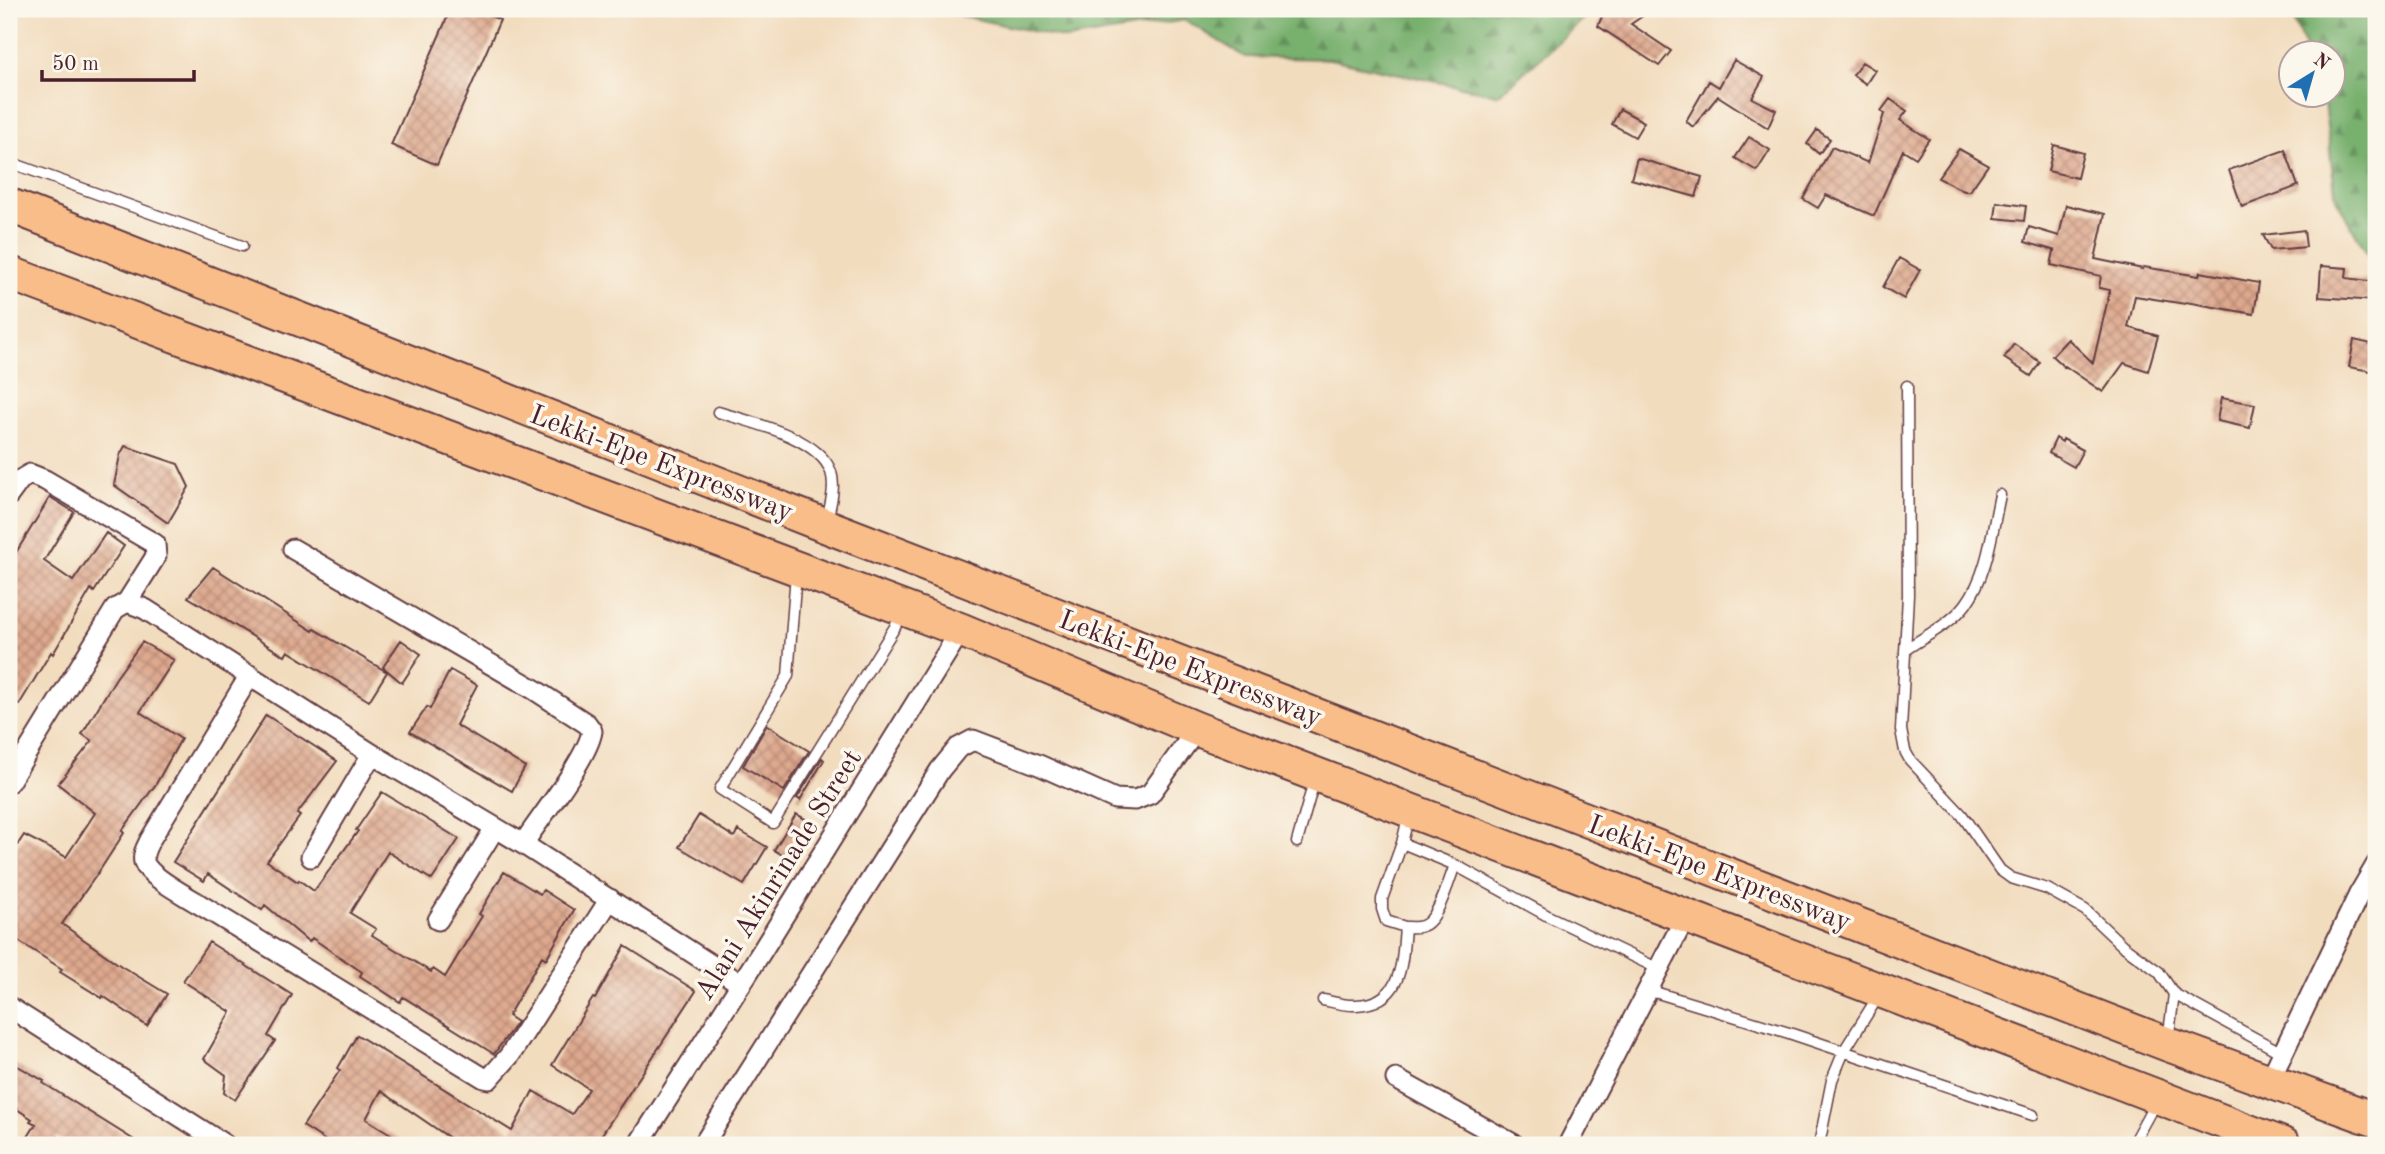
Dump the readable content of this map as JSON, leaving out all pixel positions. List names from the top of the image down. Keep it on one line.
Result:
{"streets":{"highway":["Lekki-Epe Expressway"],"street":["Alani Akinrinade Street"]},"crossings":[["Lekki-Epe Expressway","Alani Akinrinade Street"]],"scale_bar":"50 m","north":"top right"}
